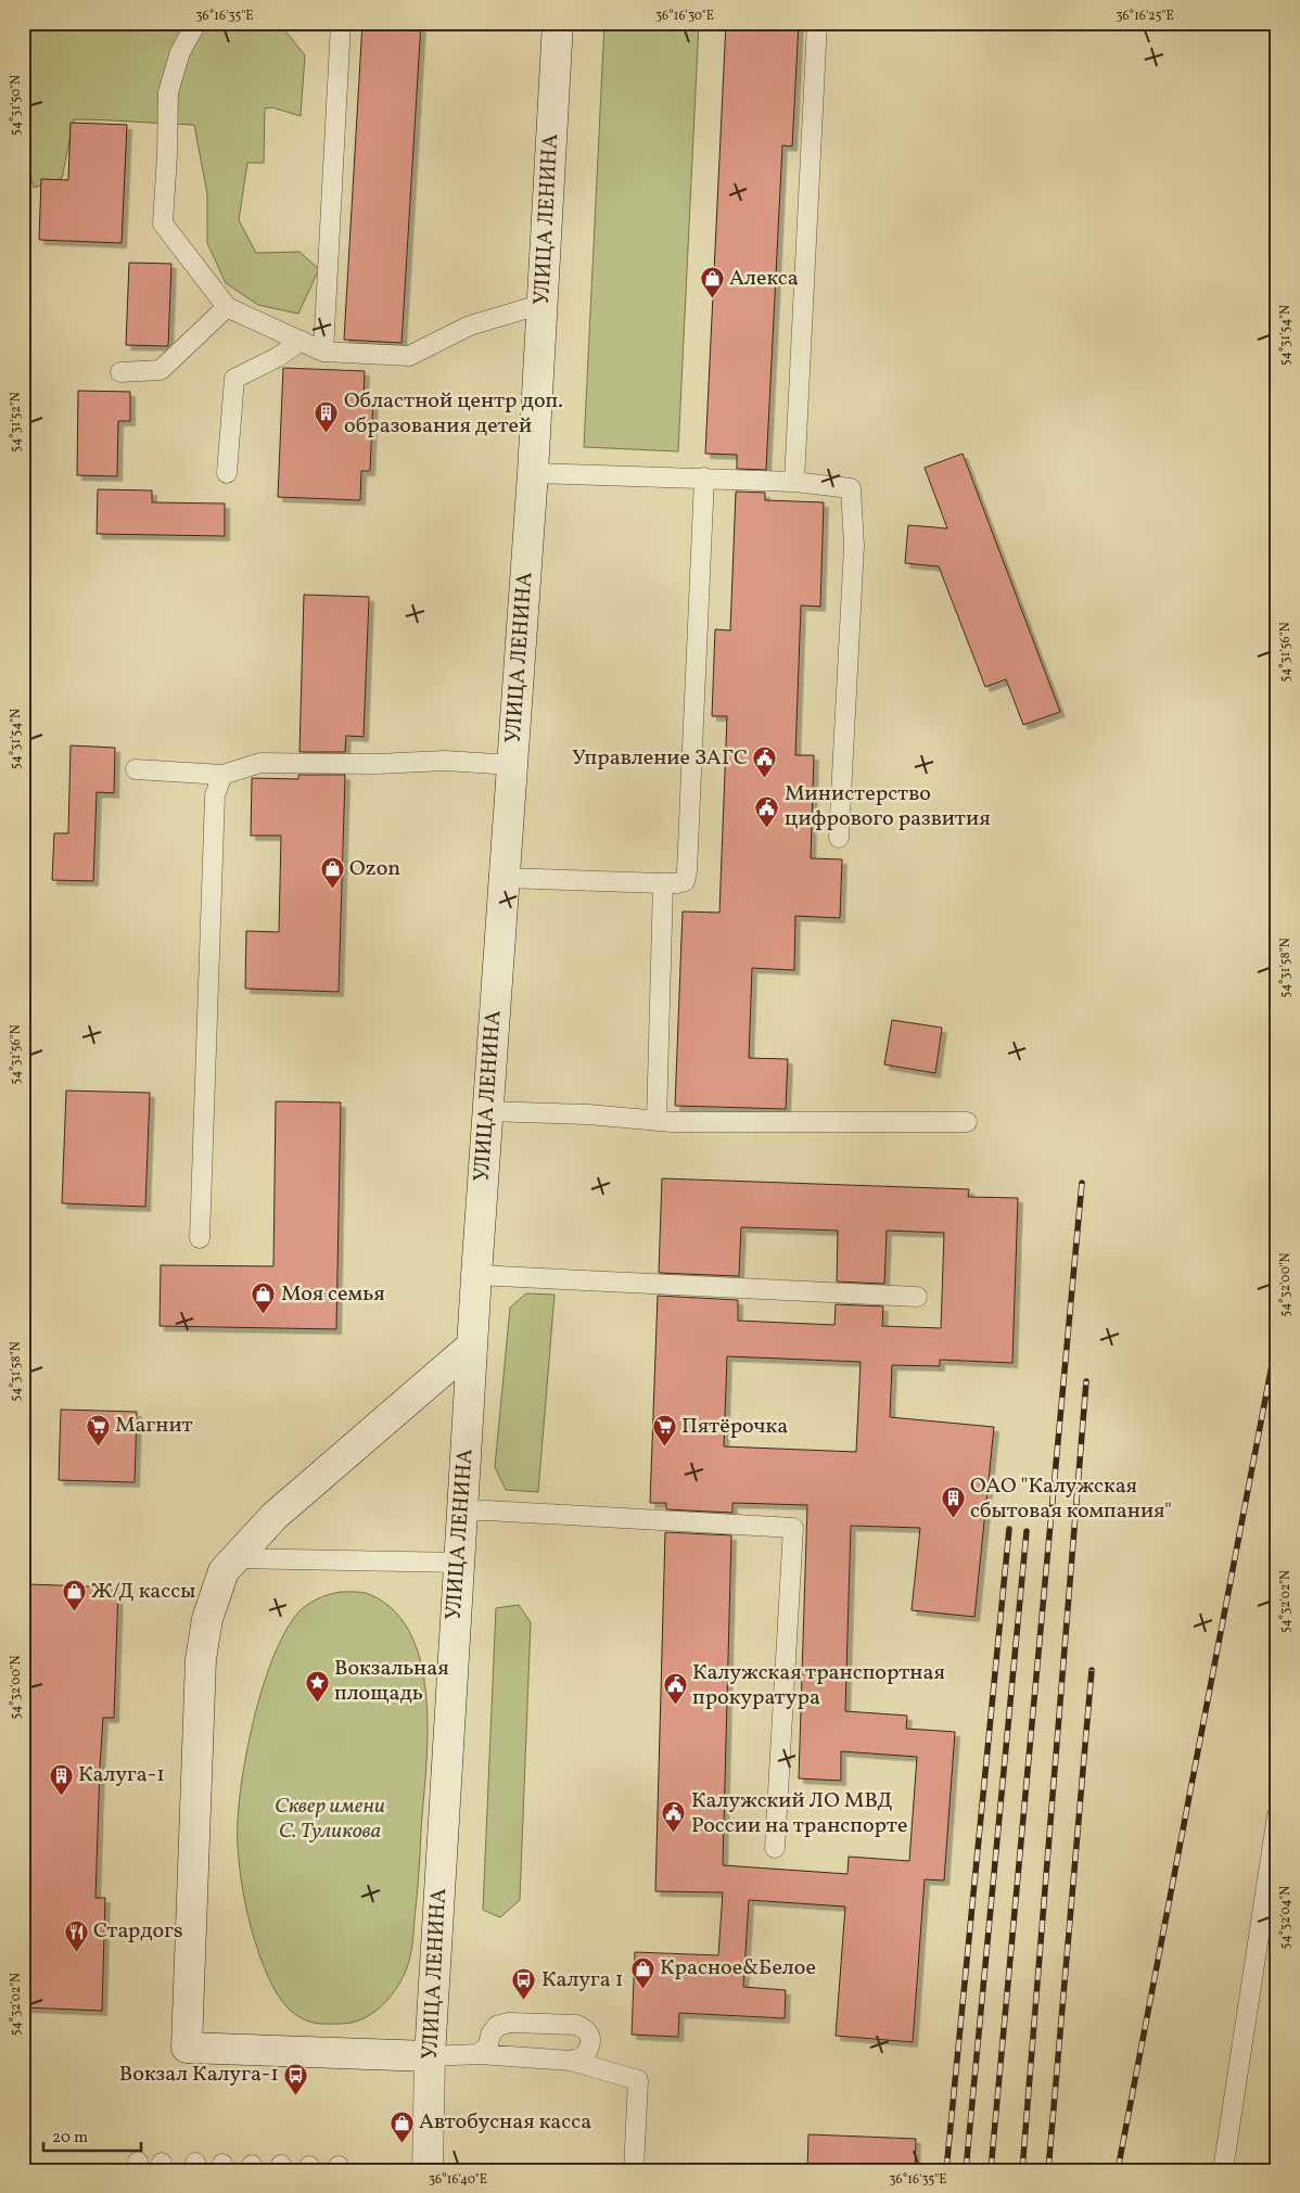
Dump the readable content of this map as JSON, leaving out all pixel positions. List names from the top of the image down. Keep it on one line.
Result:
{"streets":{"main road":["УЛИЦА ЛЕНИНА"]},"parks":["Сквер имени С. Туликова"],"places":{"shop":["Алекса","Ozon","Моя семья","Ж/Д кассы","Красное&Белое","Автобусная касса"],"building":["Областной центр доп. образования детей","ОАО \"Калужская сбытовая компания\"","Калуга-1"],"public building":["Управление ЗАГС","Министерство цифрового развития","Калужская транспортная прокуратура","Калужский ЛО МВД России на транспорте"],"supermarket":["Магнит","Пятёрочка"],"place":["Вокзальная площадь"],"restaurant":["Стардогs"],"bus stop":["Калуга 1","Вокзал Калуга-1"]},"scale_bar":"20 m","coordinates":["36°16'35\"E","36°16'30\"E","36°16'25\"E","54°31'50\"N","54°31'54\"N","54°31'52\"N","54°31'56\"N","54°31'58\"N","54°32'00\"N","54°32'02\"N","54°32'04\"N","36°16'40\"E"]}
